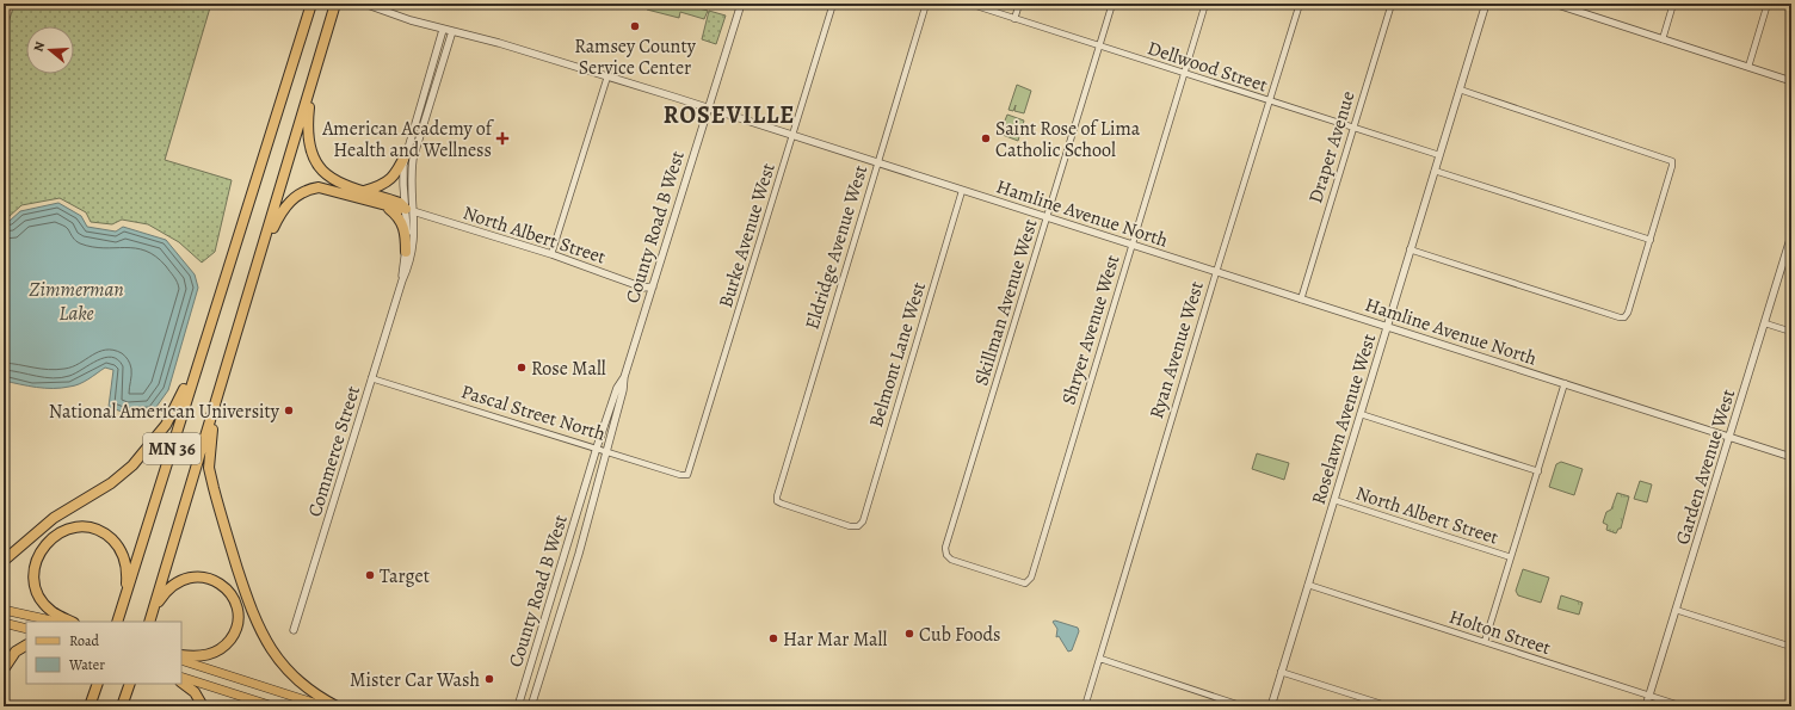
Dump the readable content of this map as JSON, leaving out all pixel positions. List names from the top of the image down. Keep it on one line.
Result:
{"streets":{"highway":["MN 36"],"street":["Dellwood Street","Draper Avenue","Hamline Avenue North","County Road B West","North Albert Street","Burke Avenue West","Eldridge Avenue West","Skillman Avenue West","Shryer Avenue West","Ryan Avenue West","Belmont Lane West","Pascal Street North","Roselawn Avenue West","Commerce Street","Garden Avenue West","Holton Street"]},"crossings":[["Dellwood Street","Draper Avenue"],["Dellwood Street","Skillman Avenue West"],["Dellwood Street","Shryer Avenue West"],["Dellwood Street","Ryan Avenue West"],["Dellwood Street","Roselawn Avenue West"],["Draper Avenue","Hamline Avenue North"],["Hamline Avenue North","County Road B West"],["Hamline Avenue North","Burke Avenue West"],["Hamline Avenue North","Eldridge Avenue West"],["Hamline Avenue North","Skillman Avenue West"],["Hamline Avenue North","Shryer Avenue West"],["Hamline Avenue North","Ryan Avenue West"],["Hamline Avenue North","Belmont Lane West"],["Hamline Avenue North","Roselawn Avenue West"],["Hamline Avenue North","Commerce Street"],["Hamline Avenue North","Garden Avenue West"],["County Road B West","North Albert Street"],["County Road B West","Pascal Street North"],["North Albert Street","Roselawn Avenue West"],["North Albert Street","Commerce Street"],["Burke Avenue West","Pascal Street North"],["Eldridge Avenue West","Belmont Lane West"],["Skillman Avenue West","Shryer Avenue West"],["Pascal Street North","Commerce Street"],["Roselawn Avenue West","Holton Street"],["Garden Avenue West","Holton Street"]],"districts":["ROSEVILLE"],"water":["Zimmerman Lake"],"places":{"other":["Ramsey County Service Center","Saint Rose of Lima Catholic School","Rose Mall","National American University","Target","Cub Foods","Har Mar Mall","Mister Car Wash"],"health":["American Academy of Health and Wellness"]},"legend":["Road","Water"],"north":"left"}
